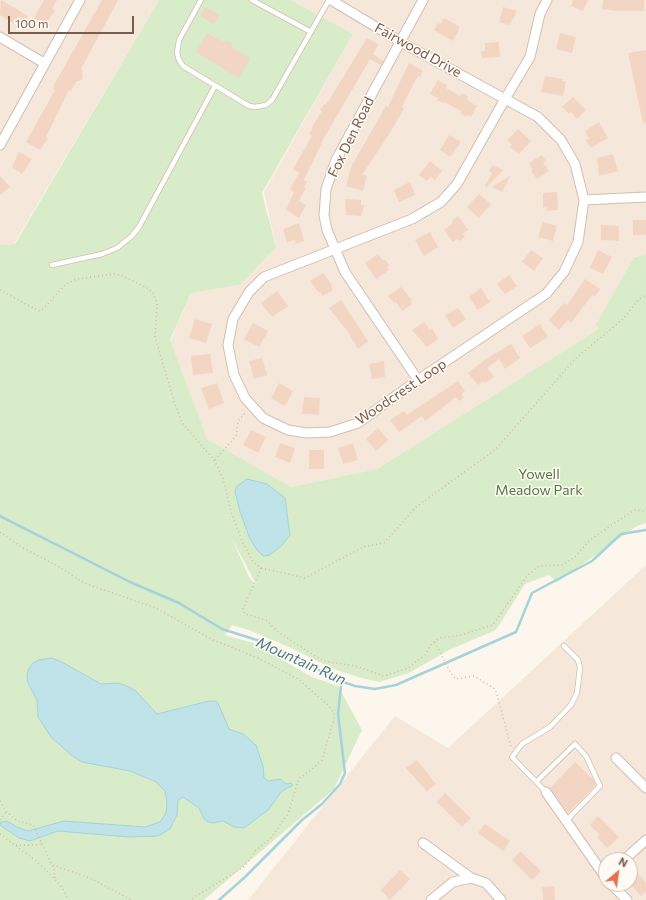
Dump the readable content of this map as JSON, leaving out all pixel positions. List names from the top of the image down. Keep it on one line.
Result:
{"streets":{"street":["Fairwood Drive","Fox Den Road","Woodcrest Loop"]},"crossings":[["Fairwood Drive","Fox Den Road"],["Fairwood Drive","Woodcrest Loop"],["Fox Den Road","Woodcrest Loop"]],"water":["Mountain Run"],"parks":["Yowell Meadow Park"],"scale_bar":"100 m","north":"top right"}
